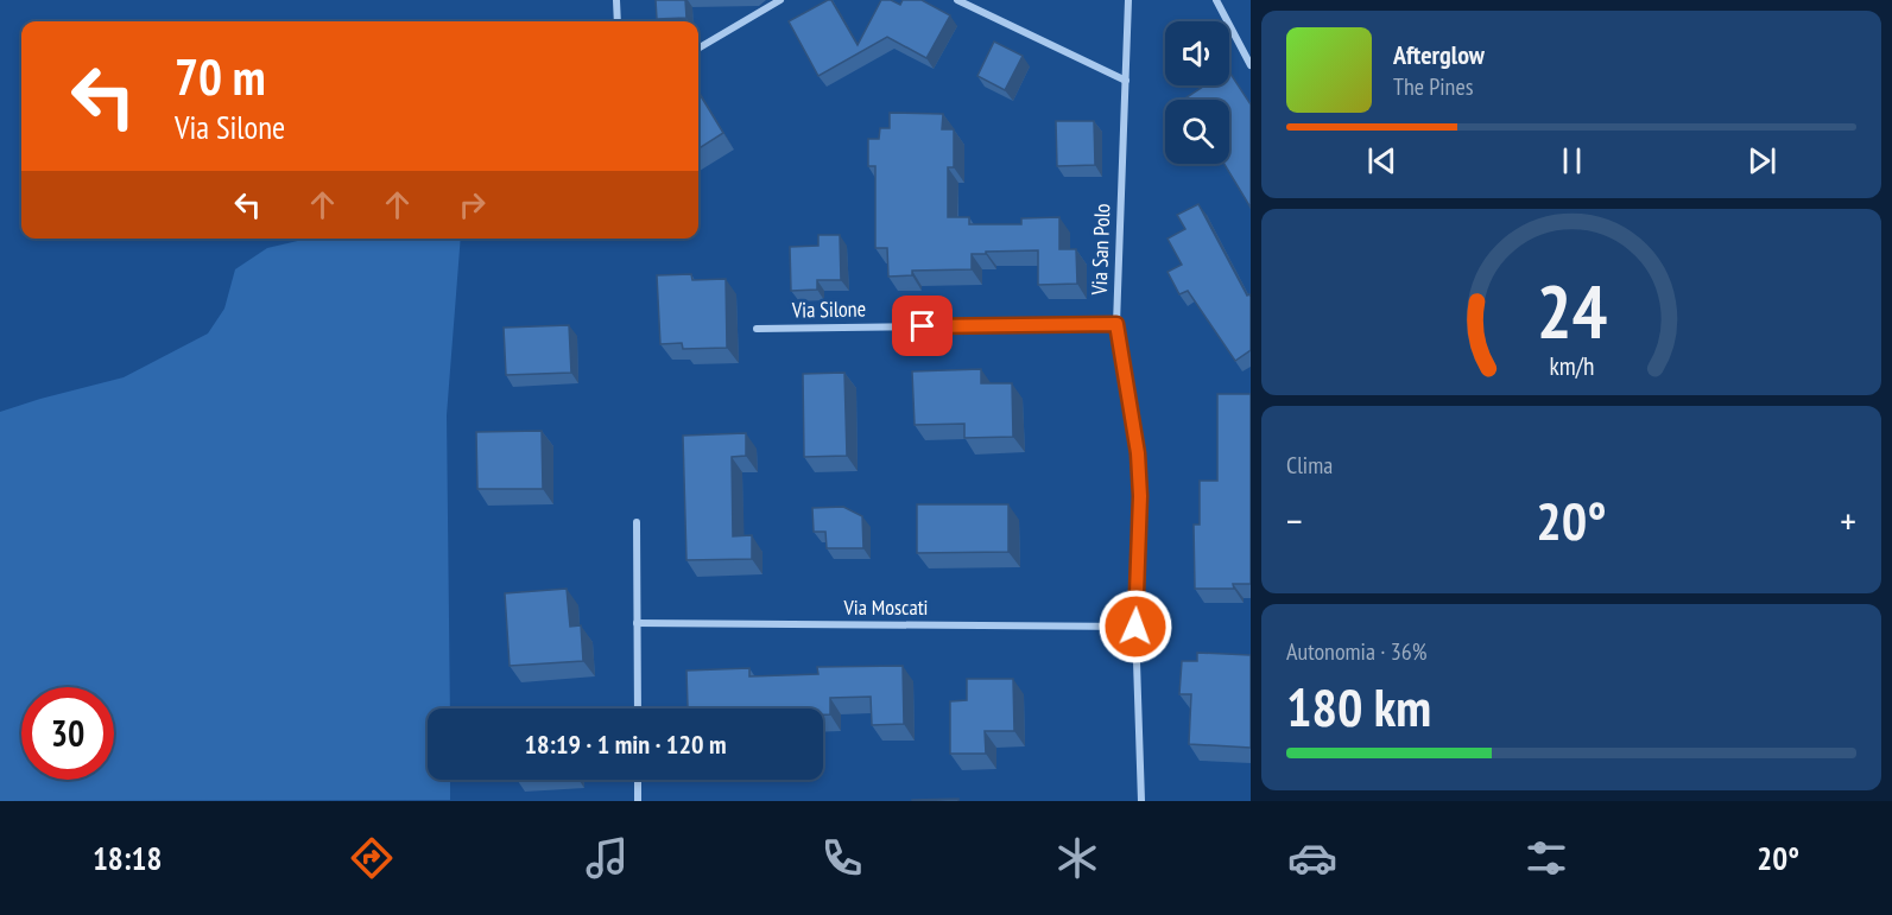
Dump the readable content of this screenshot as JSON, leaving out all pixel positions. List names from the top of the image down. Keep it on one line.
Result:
{"streets":{"street":["Via San Polo","Via Silone","Via Moscati"]},"crossings":[["Via San Polo","Via Silone"],["Via San Polo","Via Moscati"]],"page":{"turn":["70 m","Via Silone"],"song":["Afterglow","The Pines"],"tile":["Clima",["Autonomia · 36%","180 km"]],"heat":["−","20°","+"],"limit":"30","trip":"18:19 · 1 min · 120 m","tabs":["18:18","20°"],"gauge":["24","km/h"]}}
